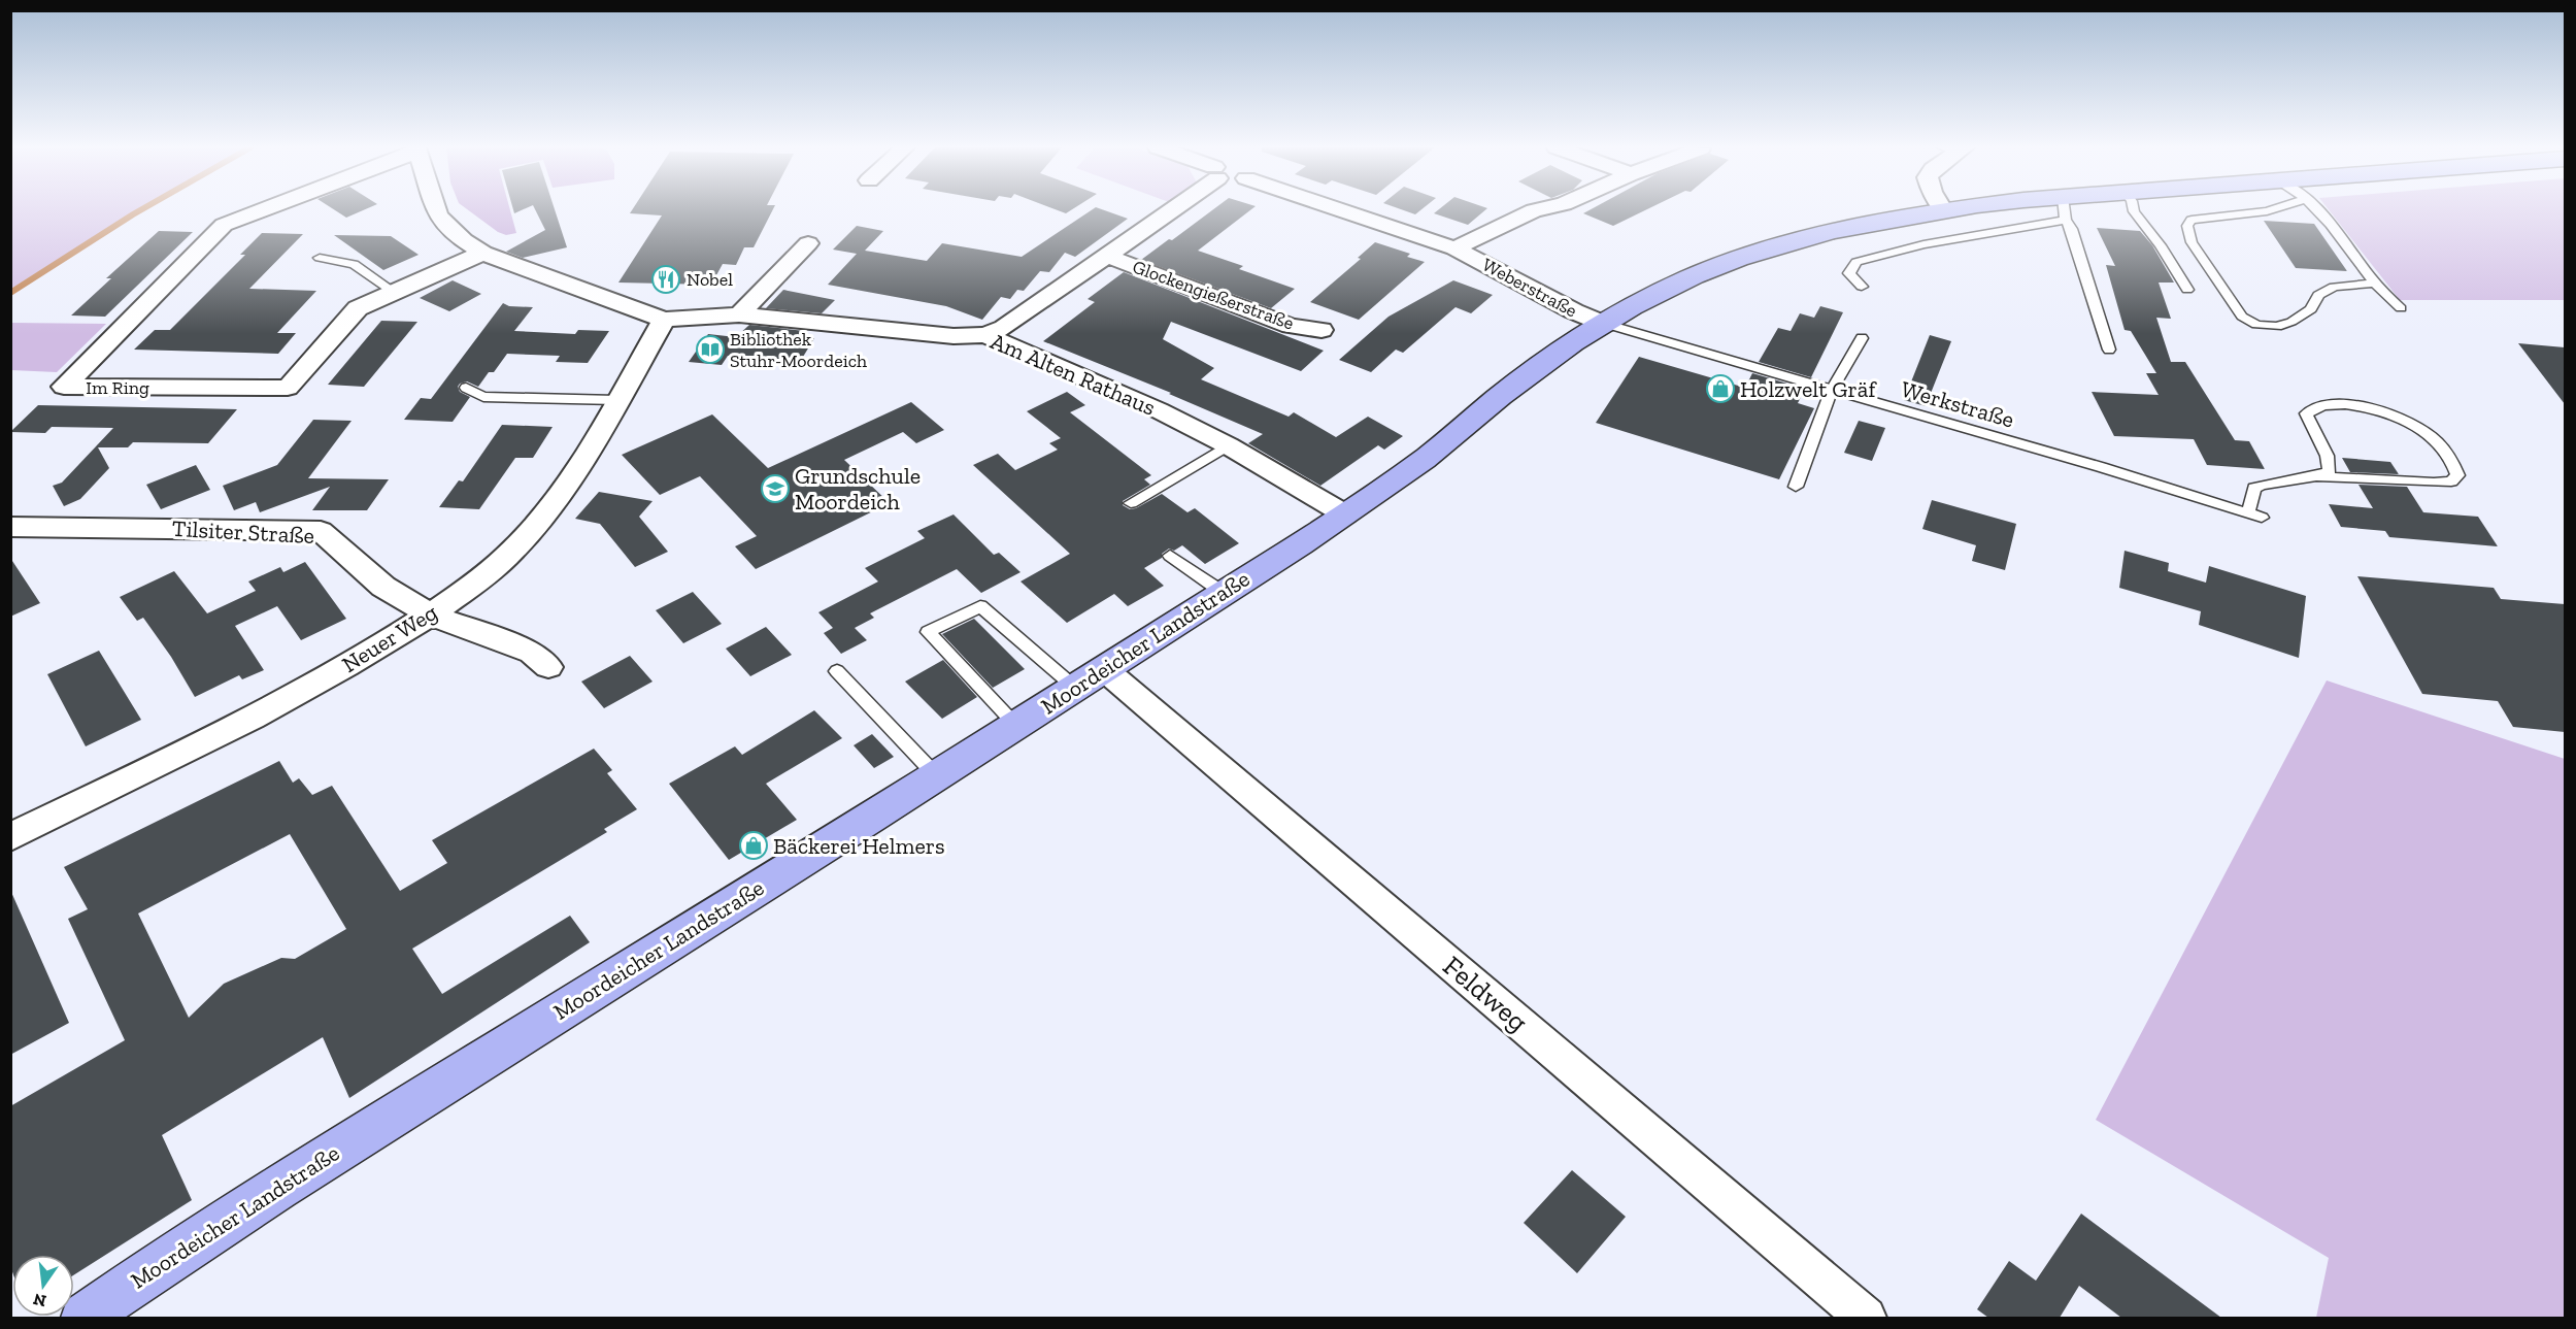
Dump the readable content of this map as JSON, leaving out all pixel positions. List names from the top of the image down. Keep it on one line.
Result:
{"streets":{"main road":["Moordeicher Landstraße"],"street":["Weberstraße","Glockengießerstraße","Am Alten Rathaus","Im Ring","Tilsiter Straße","Neuer Weg","Feldweg"],"lane":["Werkstraße"]},"crossings":[["Weberstraße","Werkstraße"],["Weberstraße","Moordeicher Landstraße"],["Am Alten Rathaus","Moordeicher Landstraße"],["Werkstraße","Moordeicher Landstraße"],["Tilsiter Straße","Neuer Weg"],["Moordeicher Landstraße","Feldweg"]],"places":{"restaurant":["Nobel"],"library":["Bibliothek Stuhr-Moordeich"],"shop":["Holzwelt Gräf","Bäckerei Helmers"],"school or university":["Grundschule Moordeich"]},"north":"bottom"}
